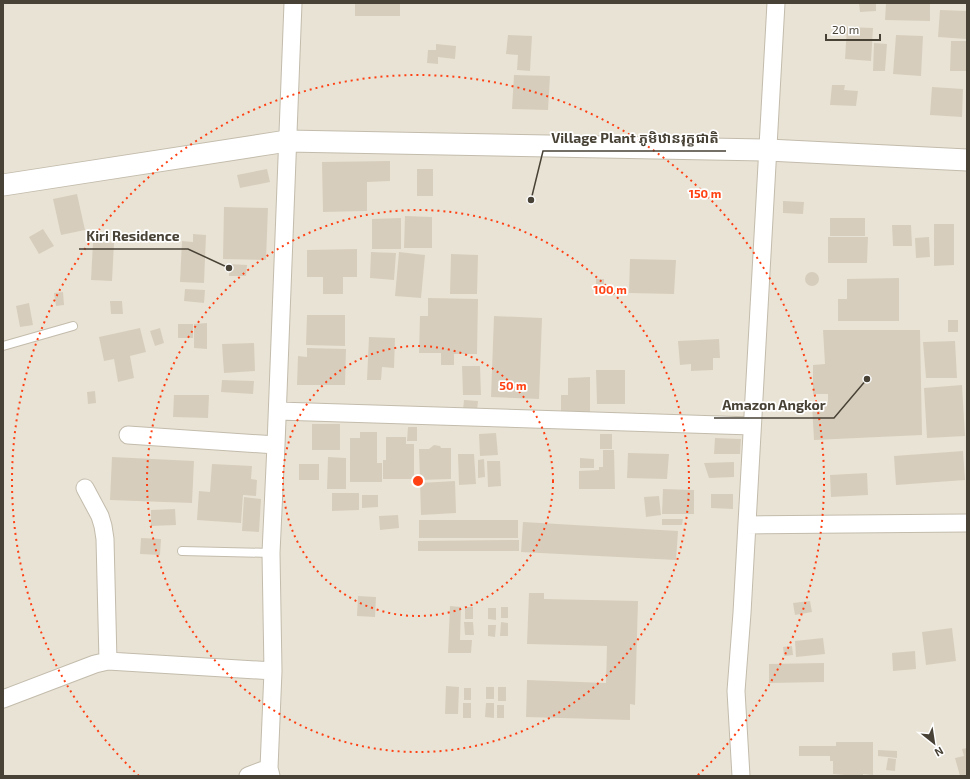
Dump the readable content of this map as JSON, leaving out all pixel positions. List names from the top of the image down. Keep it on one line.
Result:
{"places":["Village Plant ភូមិឋានរុក្ខជាតិ","Kiri Residence","Amazon Angkor"],"scale_bar":"20 m","north":"bottom right","rings":["150 m","100 m","50 m"]}
